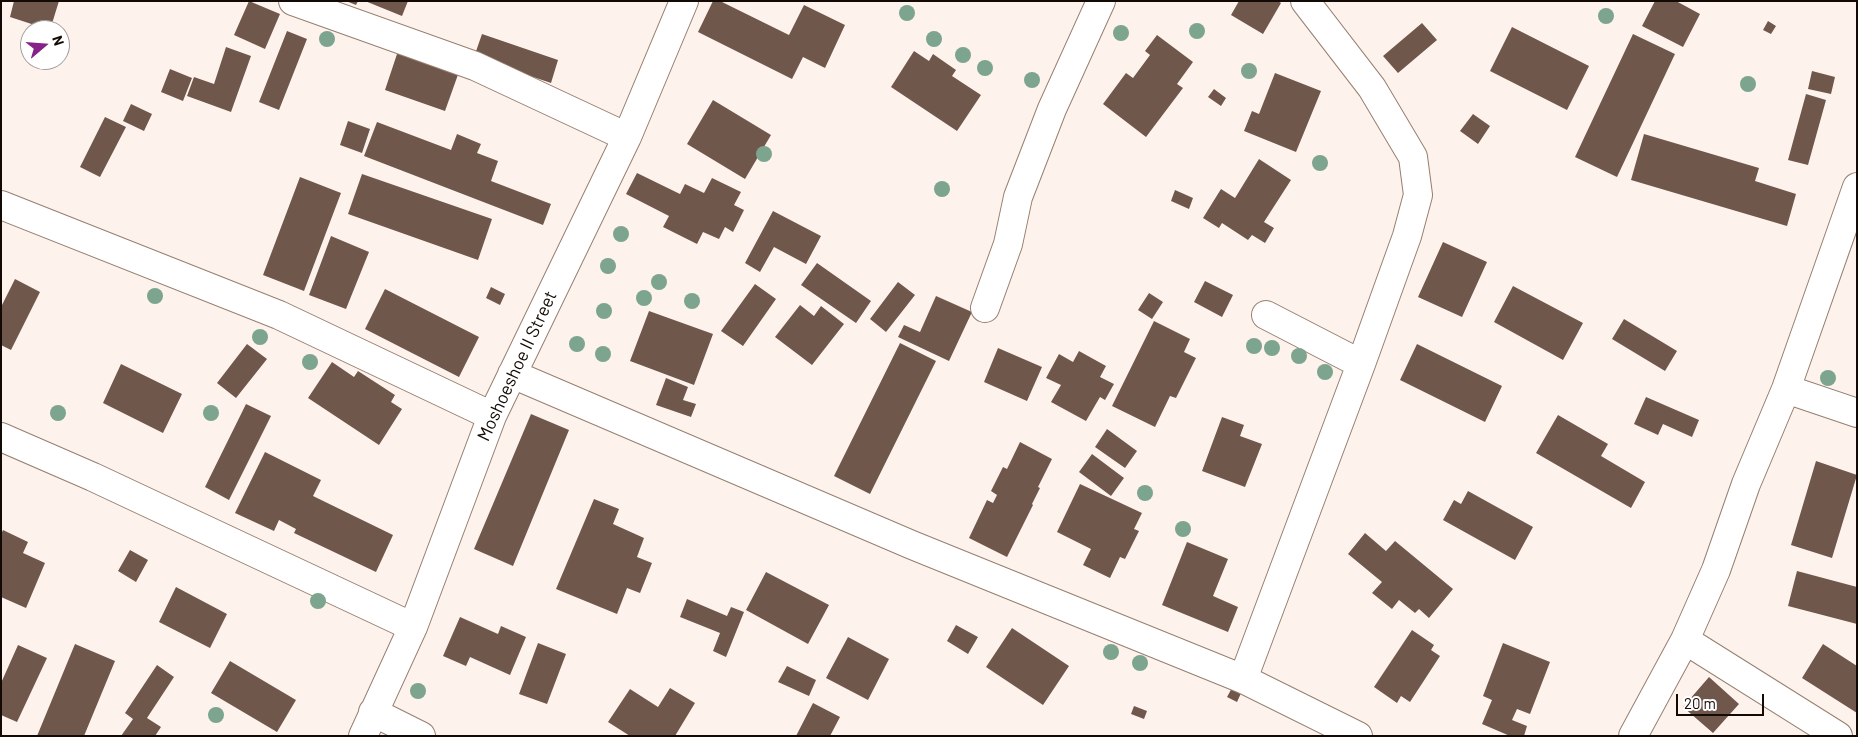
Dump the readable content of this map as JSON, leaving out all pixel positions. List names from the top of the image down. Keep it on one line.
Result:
{"streets":{"street":["Moshoeshoe II Street"]},"scale_bar":"20 m","north":"right"}
